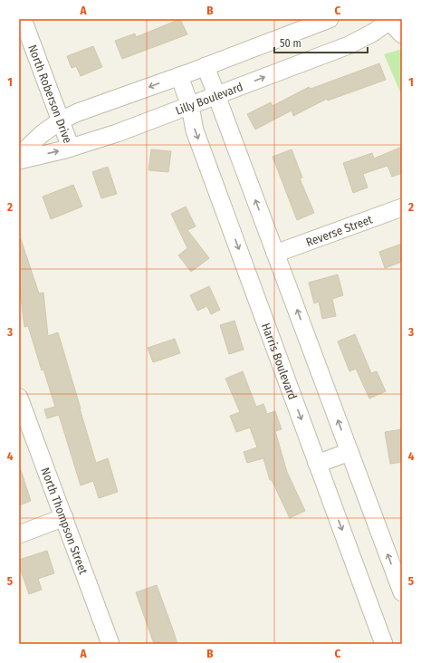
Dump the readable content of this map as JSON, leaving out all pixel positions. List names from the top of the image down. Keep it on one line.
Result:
{"streets":{"street":["North Roberson Drive","Lilly Boulevard","Reverse Street","Harris Boulevard","North Thompson Street"]},"crossings":[["North Roberson Drive","Lilly Boulevard"],["Lilly Boulevard","Harris Boulevard"]],"scale_bar":"50 m","grid":{"columns":["A","B","C"],"rows":["1","2","3","4","5"]}}
